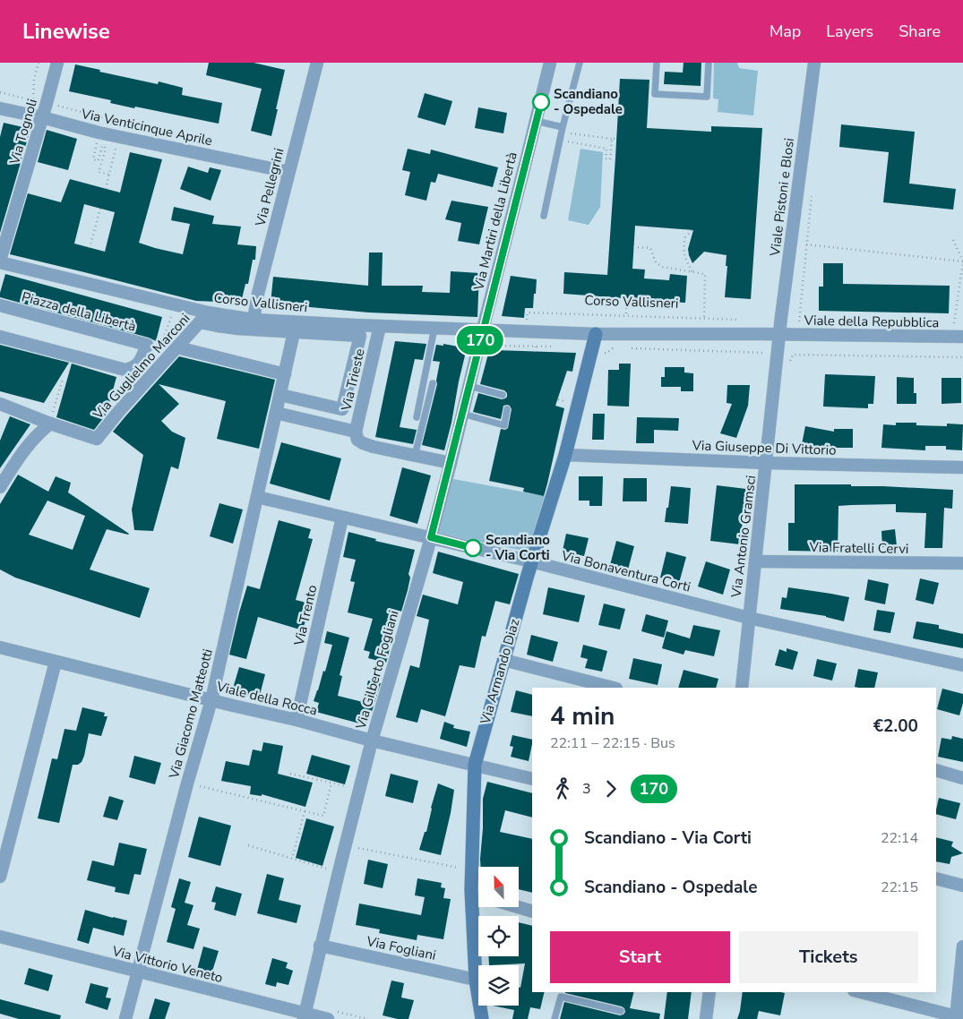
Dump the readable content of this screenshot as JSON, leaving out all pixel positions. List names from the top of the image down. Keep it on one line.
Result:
{"streets":{"street":["Via Venticinque Aprile","Via Tognoli","Via Pellegrini","Viale Pistoni e Blosi","Via Martiri della Libertà","Corso Vallisneri","Piazza della Libertà","Viale della Repubblica","Via Guglielmo Marconi","Via Trieste","Via Giuseppe Di Vittorio","Via Antonio Gramsci","Via Fratelli Cervi","Via Bonaventura Corti","Via Trento","Via Gilberto Fogliani","Via Armando Diaz","Viale della Rocca","Via Giacomo Matteotti","Via Fogliani","Via Vittorio Veneto"]},"crossings":[["Via Venticinque Aprile","Via Tognoli"],["Via Venticinque Aprile","Via Pellegrini"],["Via Tognoli","Corso Vallisneri"],["Via Pellegrini","Corso Vallisneri"],["Viale Pistoni e Blosi","Corso Vallisneri"],["Viale Pistoni e Blosi","Viale della Repubblica"],["Viale Pistoni e Blosi","Via Antonio Gramsci"],["Via Martiri della Libertà","Corso Vallisneri"],["Via Martiri della Libertà","Via Gilberto Fogliani"],["Corso Vallisneri","Viale della Repubblica"],["Corso Vallisneri","Via Guglielmo Marconi"],["Corso Vallisneri","Via Trieste"],["Corso Vallisneri","Via Antonio Gramsci"],["Corso Vallisneri","Via Gilberto Fogliani"],["Corso Vallisneri","Via Armando Diaz"],["Viale della Repubblica","Via Antonio Gramsci"],["Via Giuseppe Di Vittorio","Via Antonio Gramsci"],["Via Giuseppe Di Vittorio","Via Armando Diaz"],["Via Antonio Gramsci","Via Fratelli Cervi"],["Via Antonio Gramsci","Via Bonaventura Corti"],["Via Bonaventura Corti","Via Trento"],["Via Bonaventura Corti","Via Gilberto Fogliani"],["Via Bonaventura Corti","Via Armando Diaz"],["Via Bonaventura Corti","Via Giacomo Matteotti"],["Via Trento","Viale della Rocca"],["Via Gilberto Fogliani","Viale della Rocca"],["Via Gilberto Fogliani","Via Fogliani"],["Via Gilberto Fogliani","Via Vittorio Veneto"],["Via Armando Diaz","Viale della Rocca"],["Via Armando Diaz","Via Fogliani"],["Viale della Rocca","Via Giacomo Matteotti"],["Via Giacomo Matteotti","Via Vittorio Veneto"]],"places":["Scandiano - Ospedale","Scandiano - Via Corti"],"lines":["bus line 170"],"north":"top","page":{"header":"Linewise","nav":["Map","Layers","Share"],"on_map":"170","heading":["4 min","22:11 – 22:15 · Bus","€2.00"],"legs":["3","170"],"list":[{"name":"Scandiano - Via Corti","value":"22:14"},{"name":"Scandiano - Ospedale","value":"22:15"}],"buttons":["Start","Tickets"]}}
